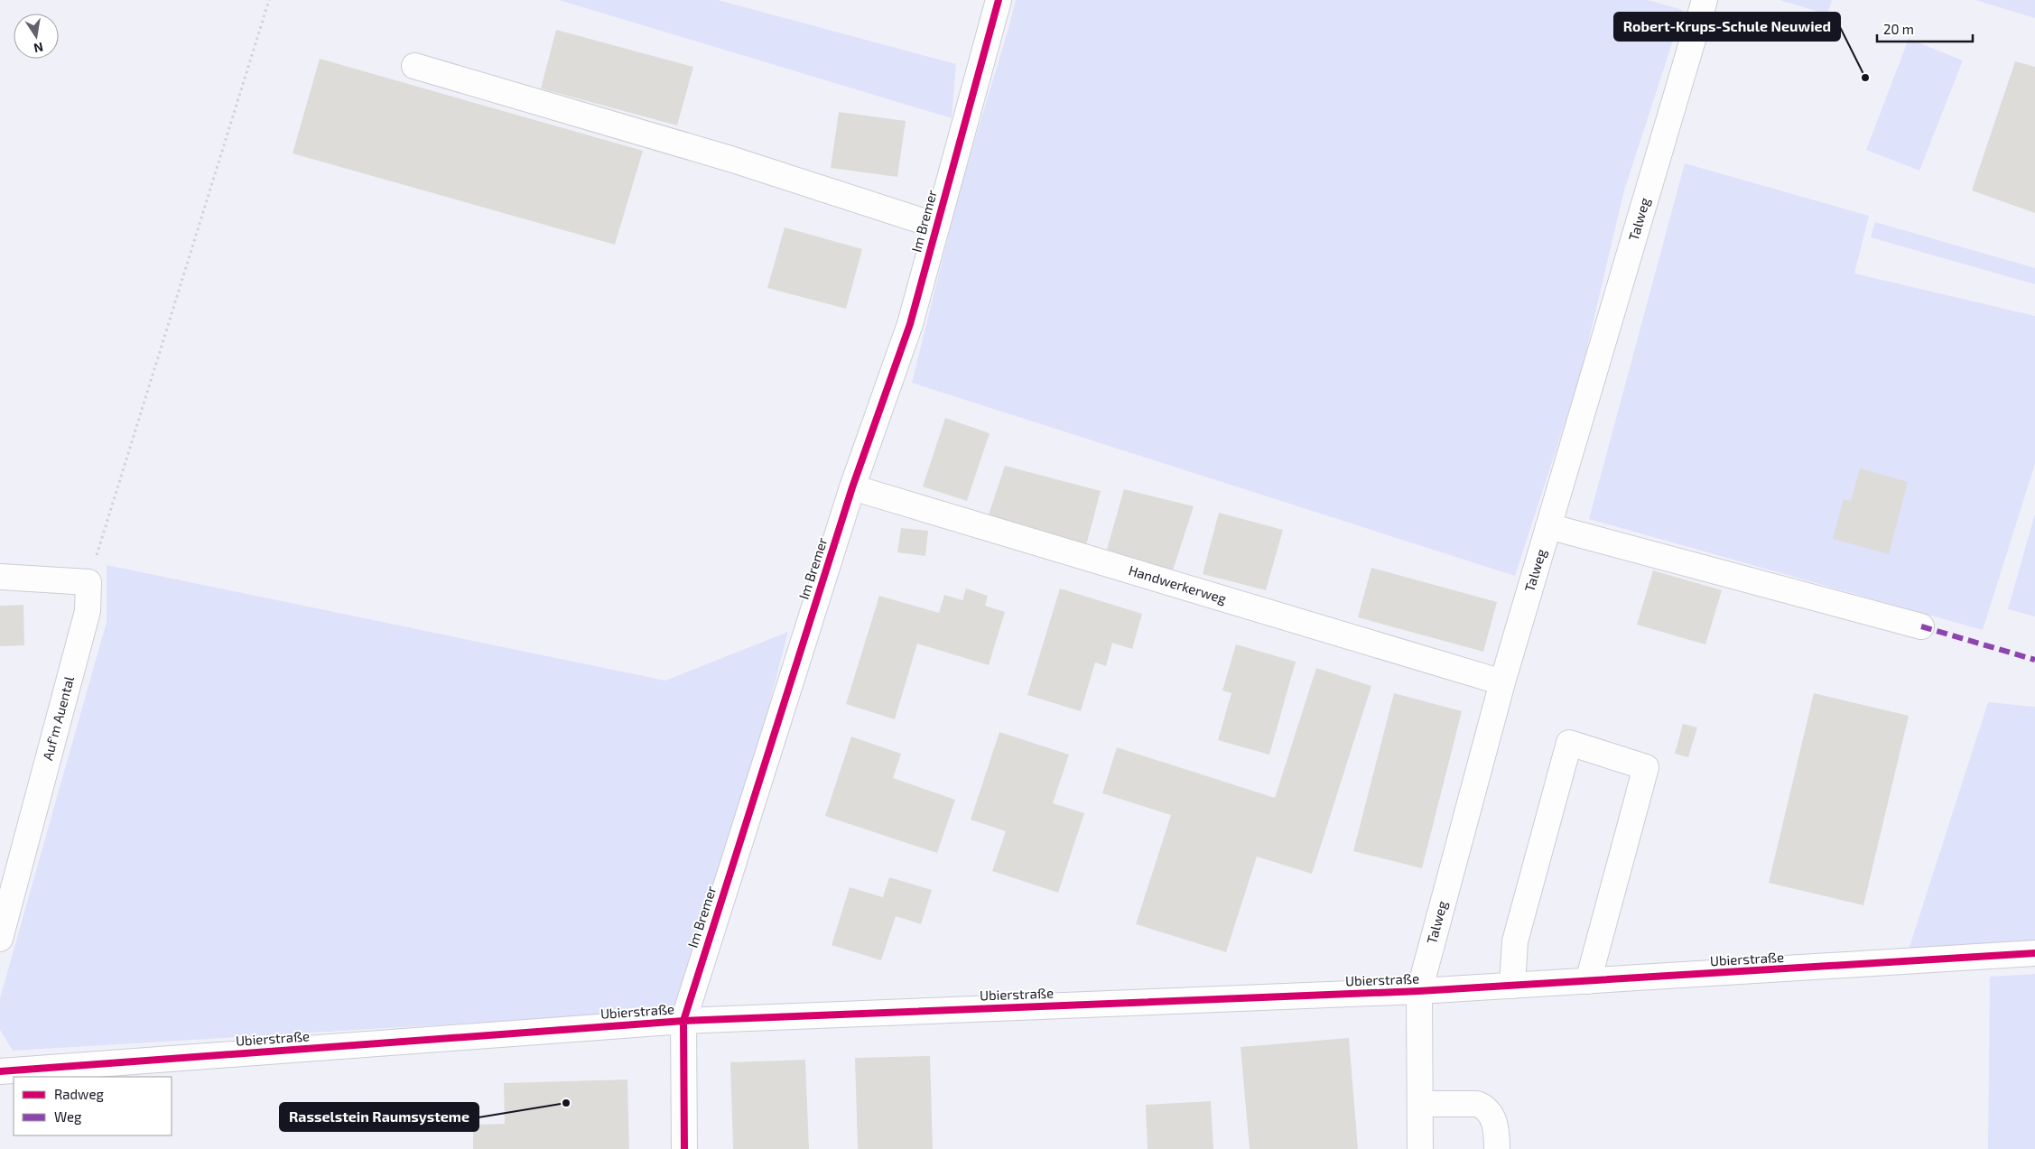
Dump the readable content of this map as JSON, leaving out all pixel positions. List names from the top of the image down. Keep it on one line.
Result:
{"streets":{"street":["Talweg","Im Bremer","Handwerkerweg","Auf'm Auental","Ubierstraße"]},"crossings":[["Talweg","Handwerkerweg"],["Talweg","Ubierstraße"],["Im Bremer","Handwerkerweg"],["Im Bremer","Ubierstraße"]],"places":["Robert-Krups-Schule Neuwied","Rasselstein Raumsysteme"],"legend":["Radweg","Weg"],"scale_bar":"20 m","north":"bottom"}
